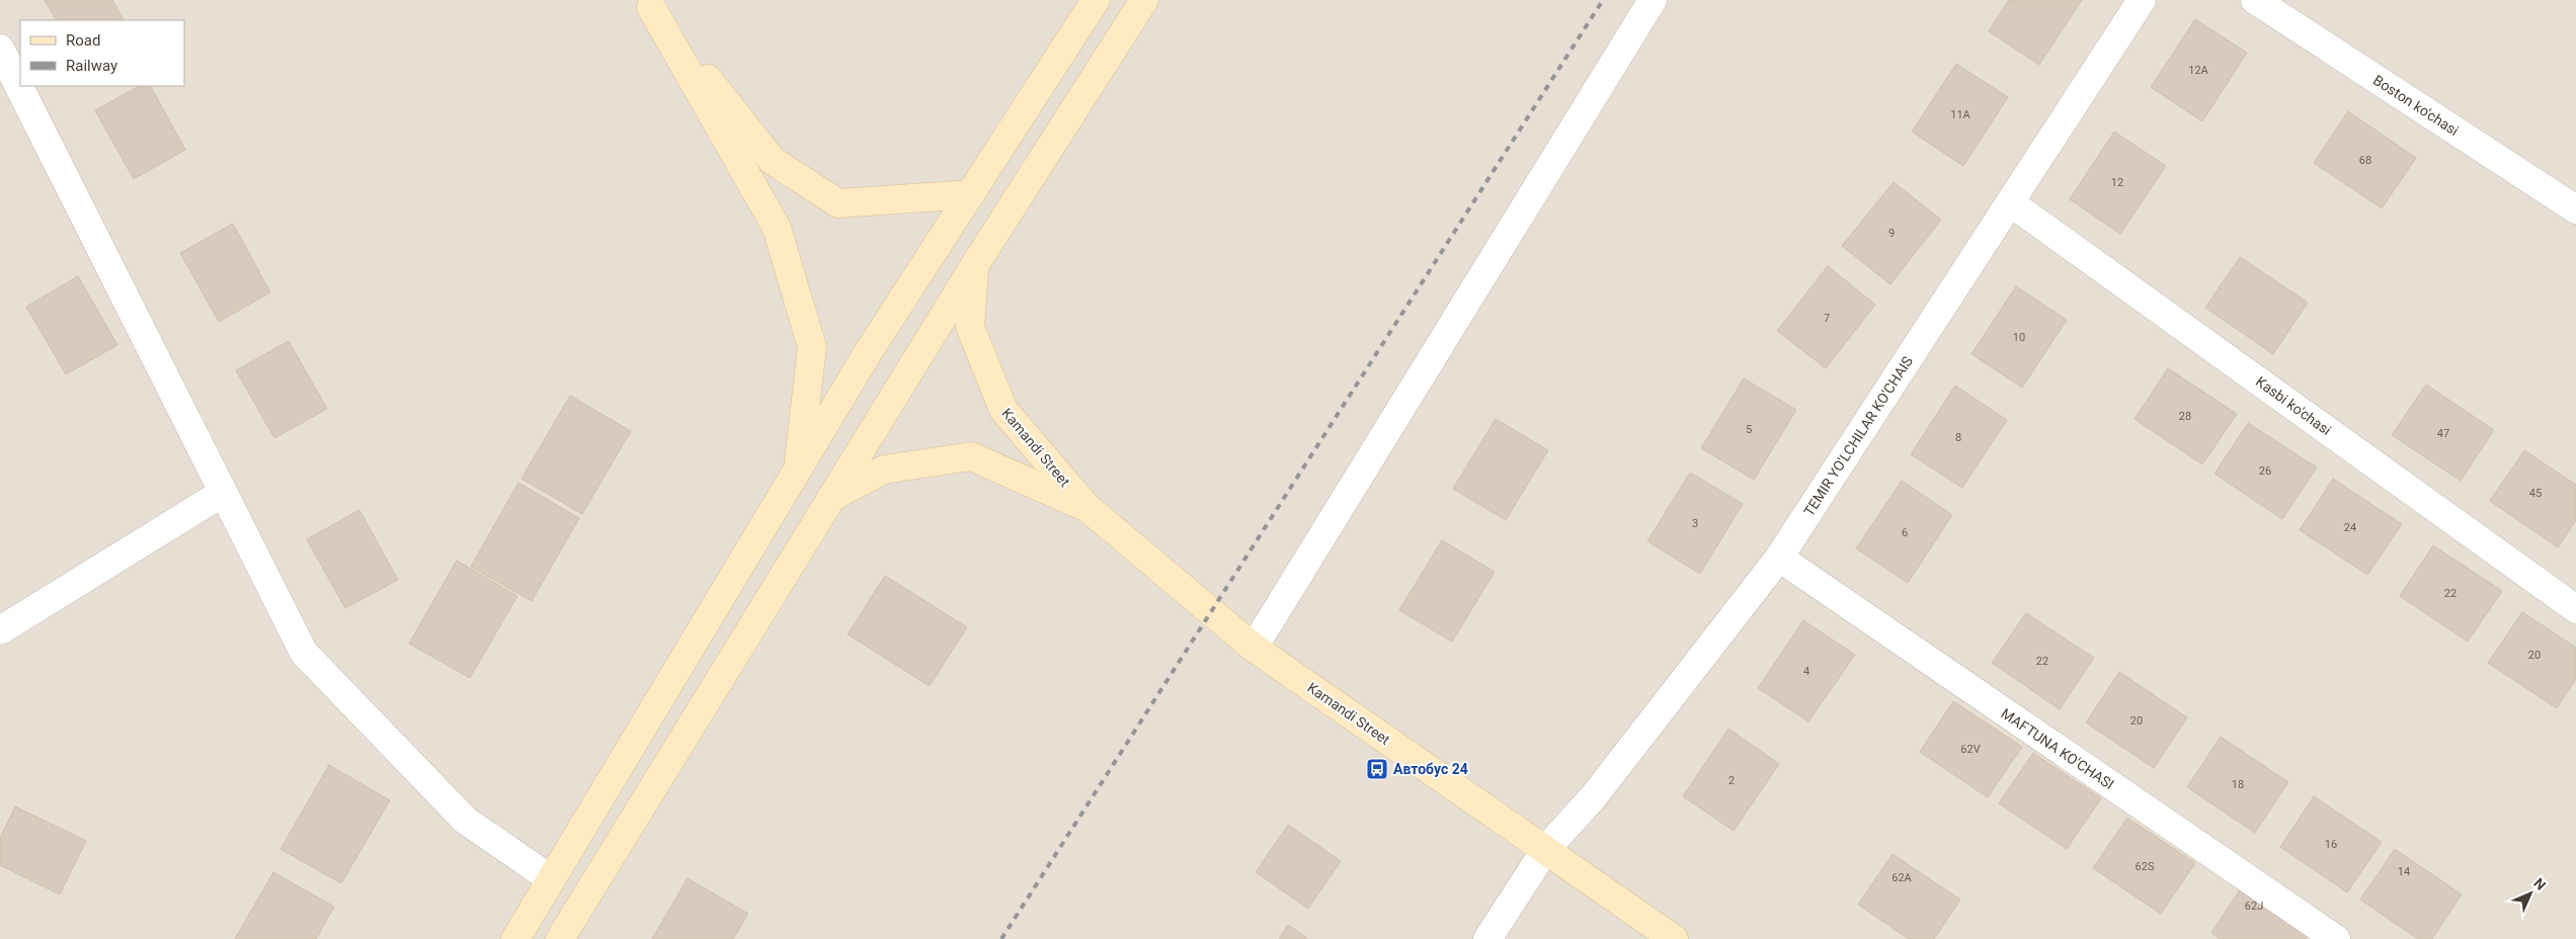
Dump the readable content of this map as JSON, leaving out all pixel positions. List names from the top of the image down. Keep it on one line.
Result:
{"streets":{"main road":["Kamandi Street"],"street":["Boston ko'chasi","Kasbi ko'chasi","TEMIR YO'LCHILAR KO'CHAIS","MAFTUNA KO'CHASI"]},"crossings":[["Kasbi ko'chasi","TEMIR YO'LCHILAR KO'CHAIS"],["TEMIR YO'LCHILAR KO'CHAIS","Kamandi Street"],["TEMIR YO'LCHILAR KO'CHAIS","MAFTUNA KO'CHASI"]],"places":{"bus stop":["Автобус 24"]},"house_numbers":["12A","11A","68","12","9","7","10","28","5","47","8","26","45","3","24","6","22","20","22","4","20","62V","2","18","16","62S","14","62A","62J"],"legend":["Road","Railway"],"north":"top right"}
